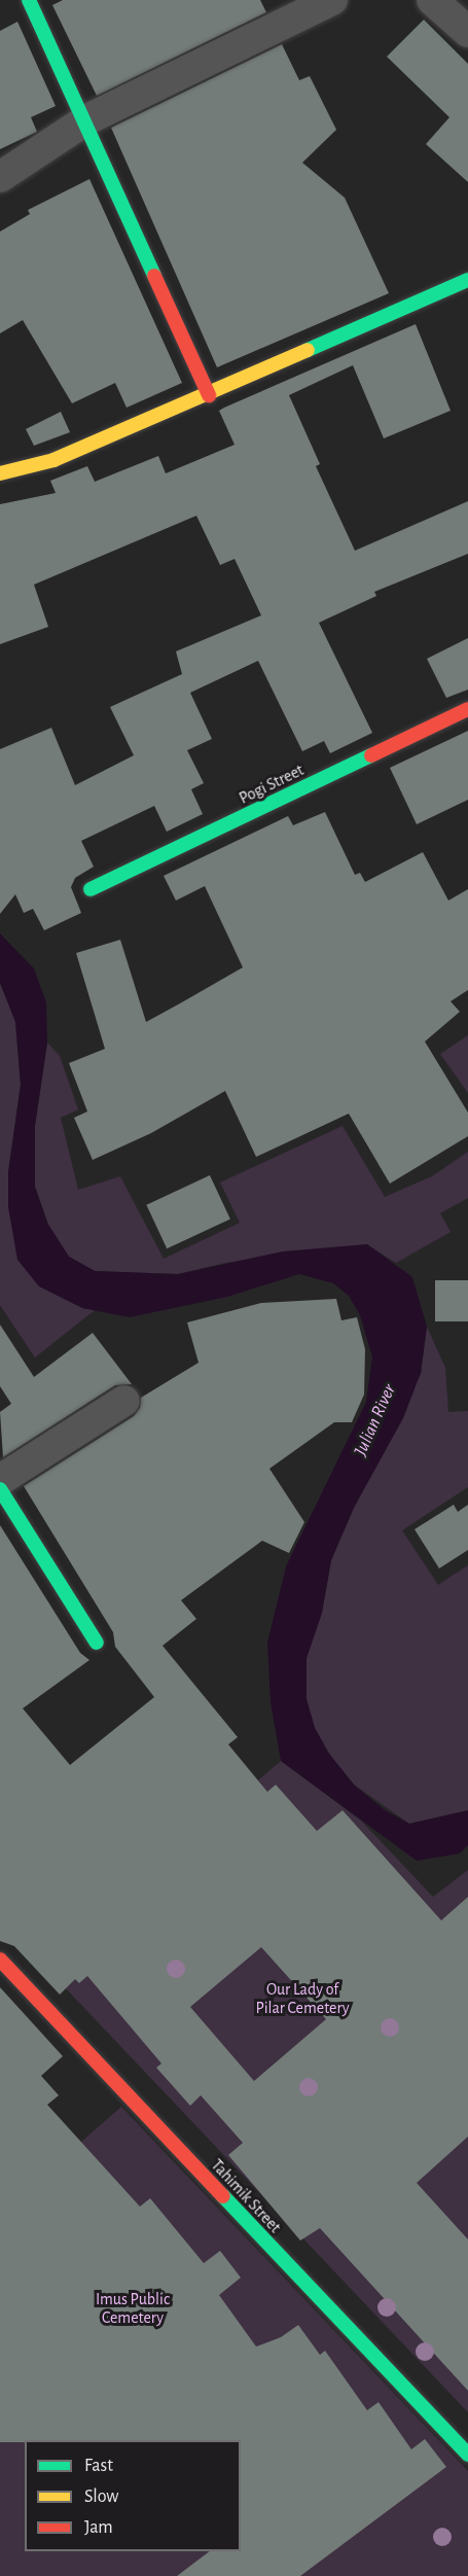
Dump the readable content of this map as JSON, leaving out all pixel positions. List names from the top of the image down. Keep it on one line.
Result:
{"streets":{"street":["Pogi Street","Tahimik Street"]},"water":["Julian River"],"parks":["Our Lady of Pilar Cemetery","Imus Public Cemetery"],"legend":["Fast","Slow","Jam"]}
